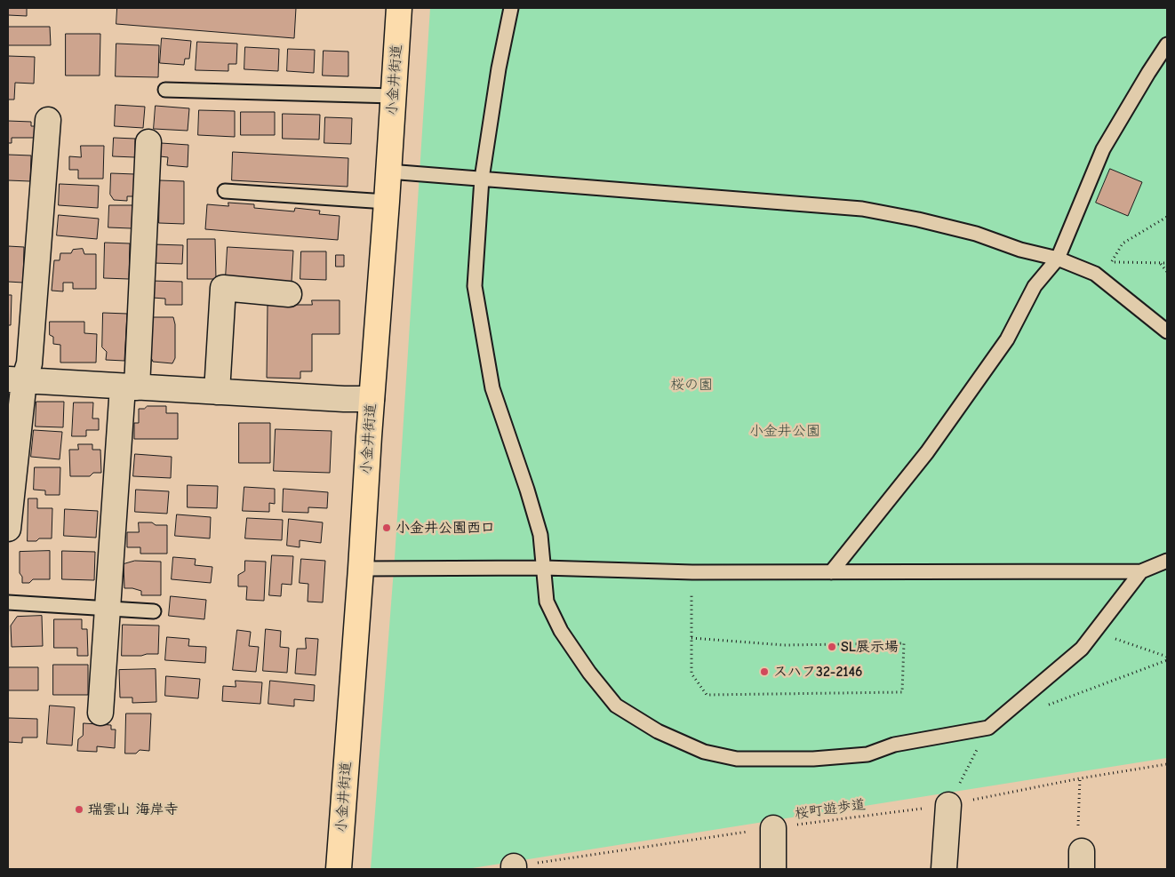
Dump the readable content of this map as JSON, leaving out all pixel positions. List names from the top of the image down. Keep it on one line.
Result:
{"streets":{"main road":["小金井街道"],"path":["桜町遊歩道"]},"parks":["桜の園","小金井公園"],"places":["小金井公園西口","SL展示場","スハフ32-2146","瑞雲山 海岸寺"]}
